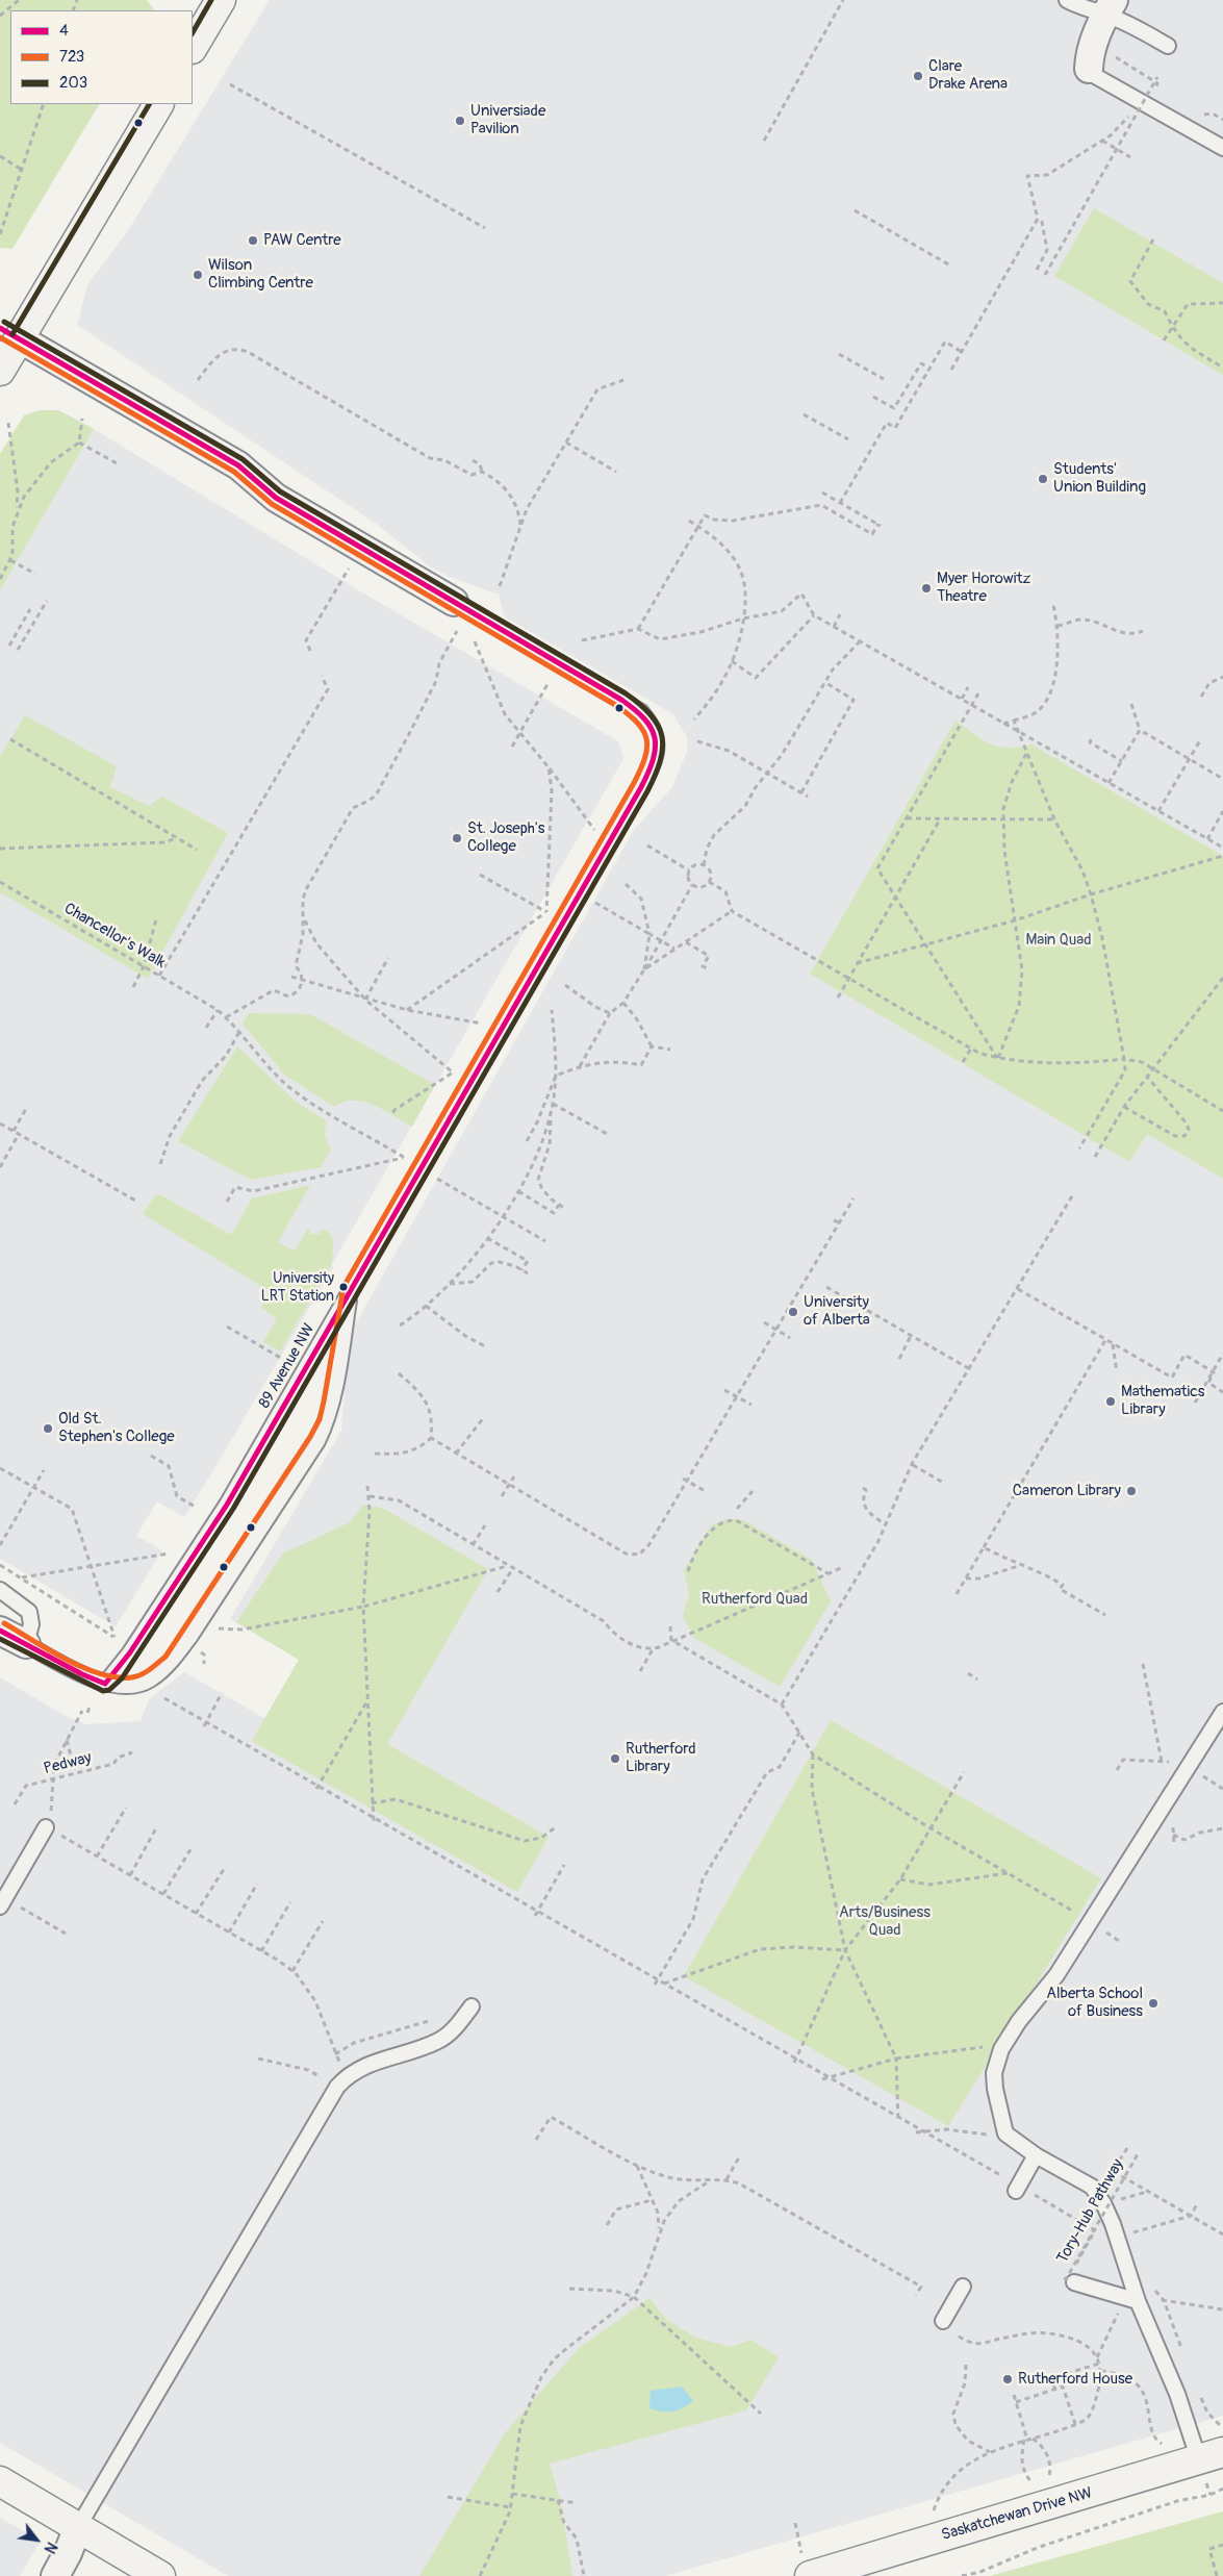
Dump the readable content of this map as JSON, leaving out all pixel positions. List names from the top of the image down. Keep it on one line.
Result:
{"streets":{"street":["Saskatchewan Drive NW"],"lane":["89 Avenue NW"],"path":["Chancellor's Walk","Pedway","Tory-Hub Pathway"]},"parks":["Main Quad","Rutherford Quad","Arts/Business Quad"],"places":["Clare Drake Arena","Universiade Pavilion","PAW Centre","Wilson Climbing Centre","Students' Union Building","Myer Horowitz Theatre","St. Joseph's College","University LRT Station","University of Alberta","Mathematics Library","Old St. Stephen's College","Cameron Library","Rutherford Library","Alberta School of Business","Rutherford House"],"lines":["transit line 203","transit line 4","transit line 723"],"legend":["4","723","203"],"north":"bottom right"}
